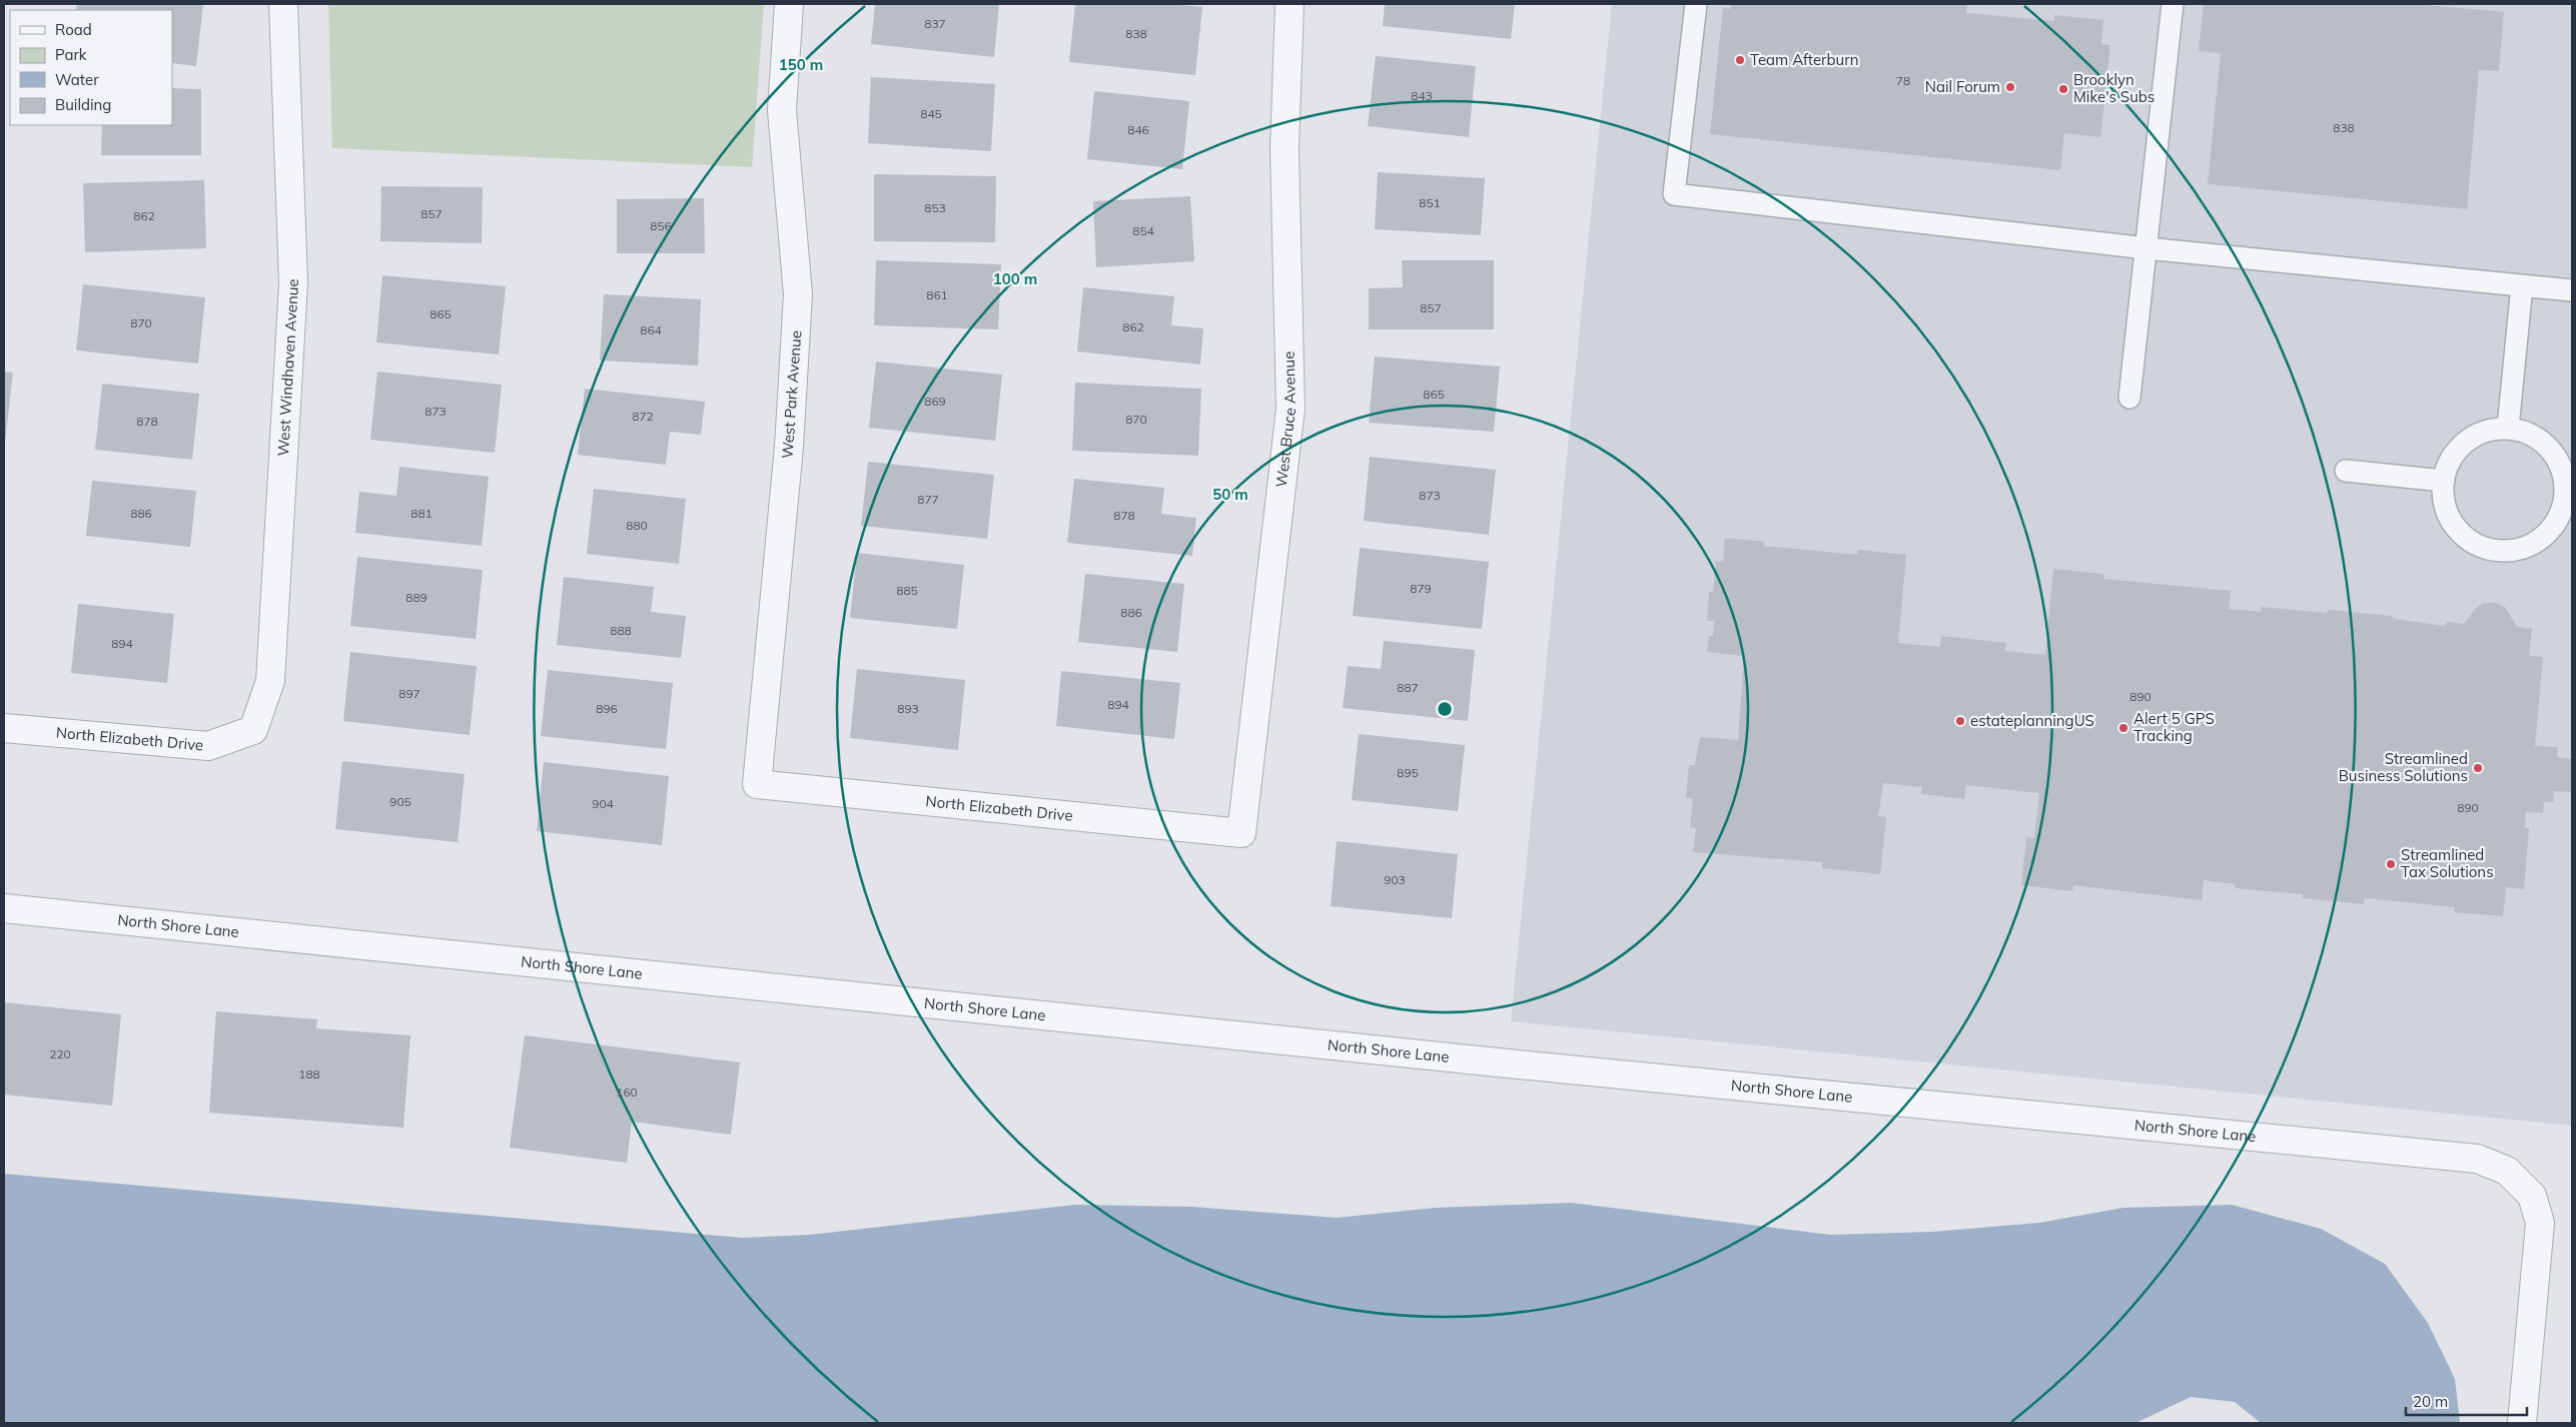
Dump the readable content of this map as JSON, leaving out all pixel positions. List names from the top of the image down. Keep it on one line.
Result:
{"streets":{"street":["West Windhaven Avenue","West Park Avenue","West Bruce Avenue","North Elizabeth Drive","North Shore Lane"]},"crossings":[["West Windhaven Avenue","North Elizabeth Drive"],["West Park Avenue","North Elizabeth Drive"],["West Bruce Avenue","North Elizabeth Drive"]],"places":["Team Afterburn","Nail Forum","Brooklyn Mike's Subs","estateplanningUS","Alert 5 GPS Tracking","Streamlined Business Solutions","Streamlined Tax Solutions"],"house_numbers":["837","838","78","843","845","838","846","851","853","857","862","856","854","861","857","865","870","862","864","865","869","873","872","870","878","873","877","886","881","878","880","879","885","889","886","888","894","887","897","890","894","896","893","895","905","904","890","903","220","188","160"],"legend":["Road","Park","Water","Building"],"scale_bar":"20 m","rings":["150 m","100 m","50 m"]}
